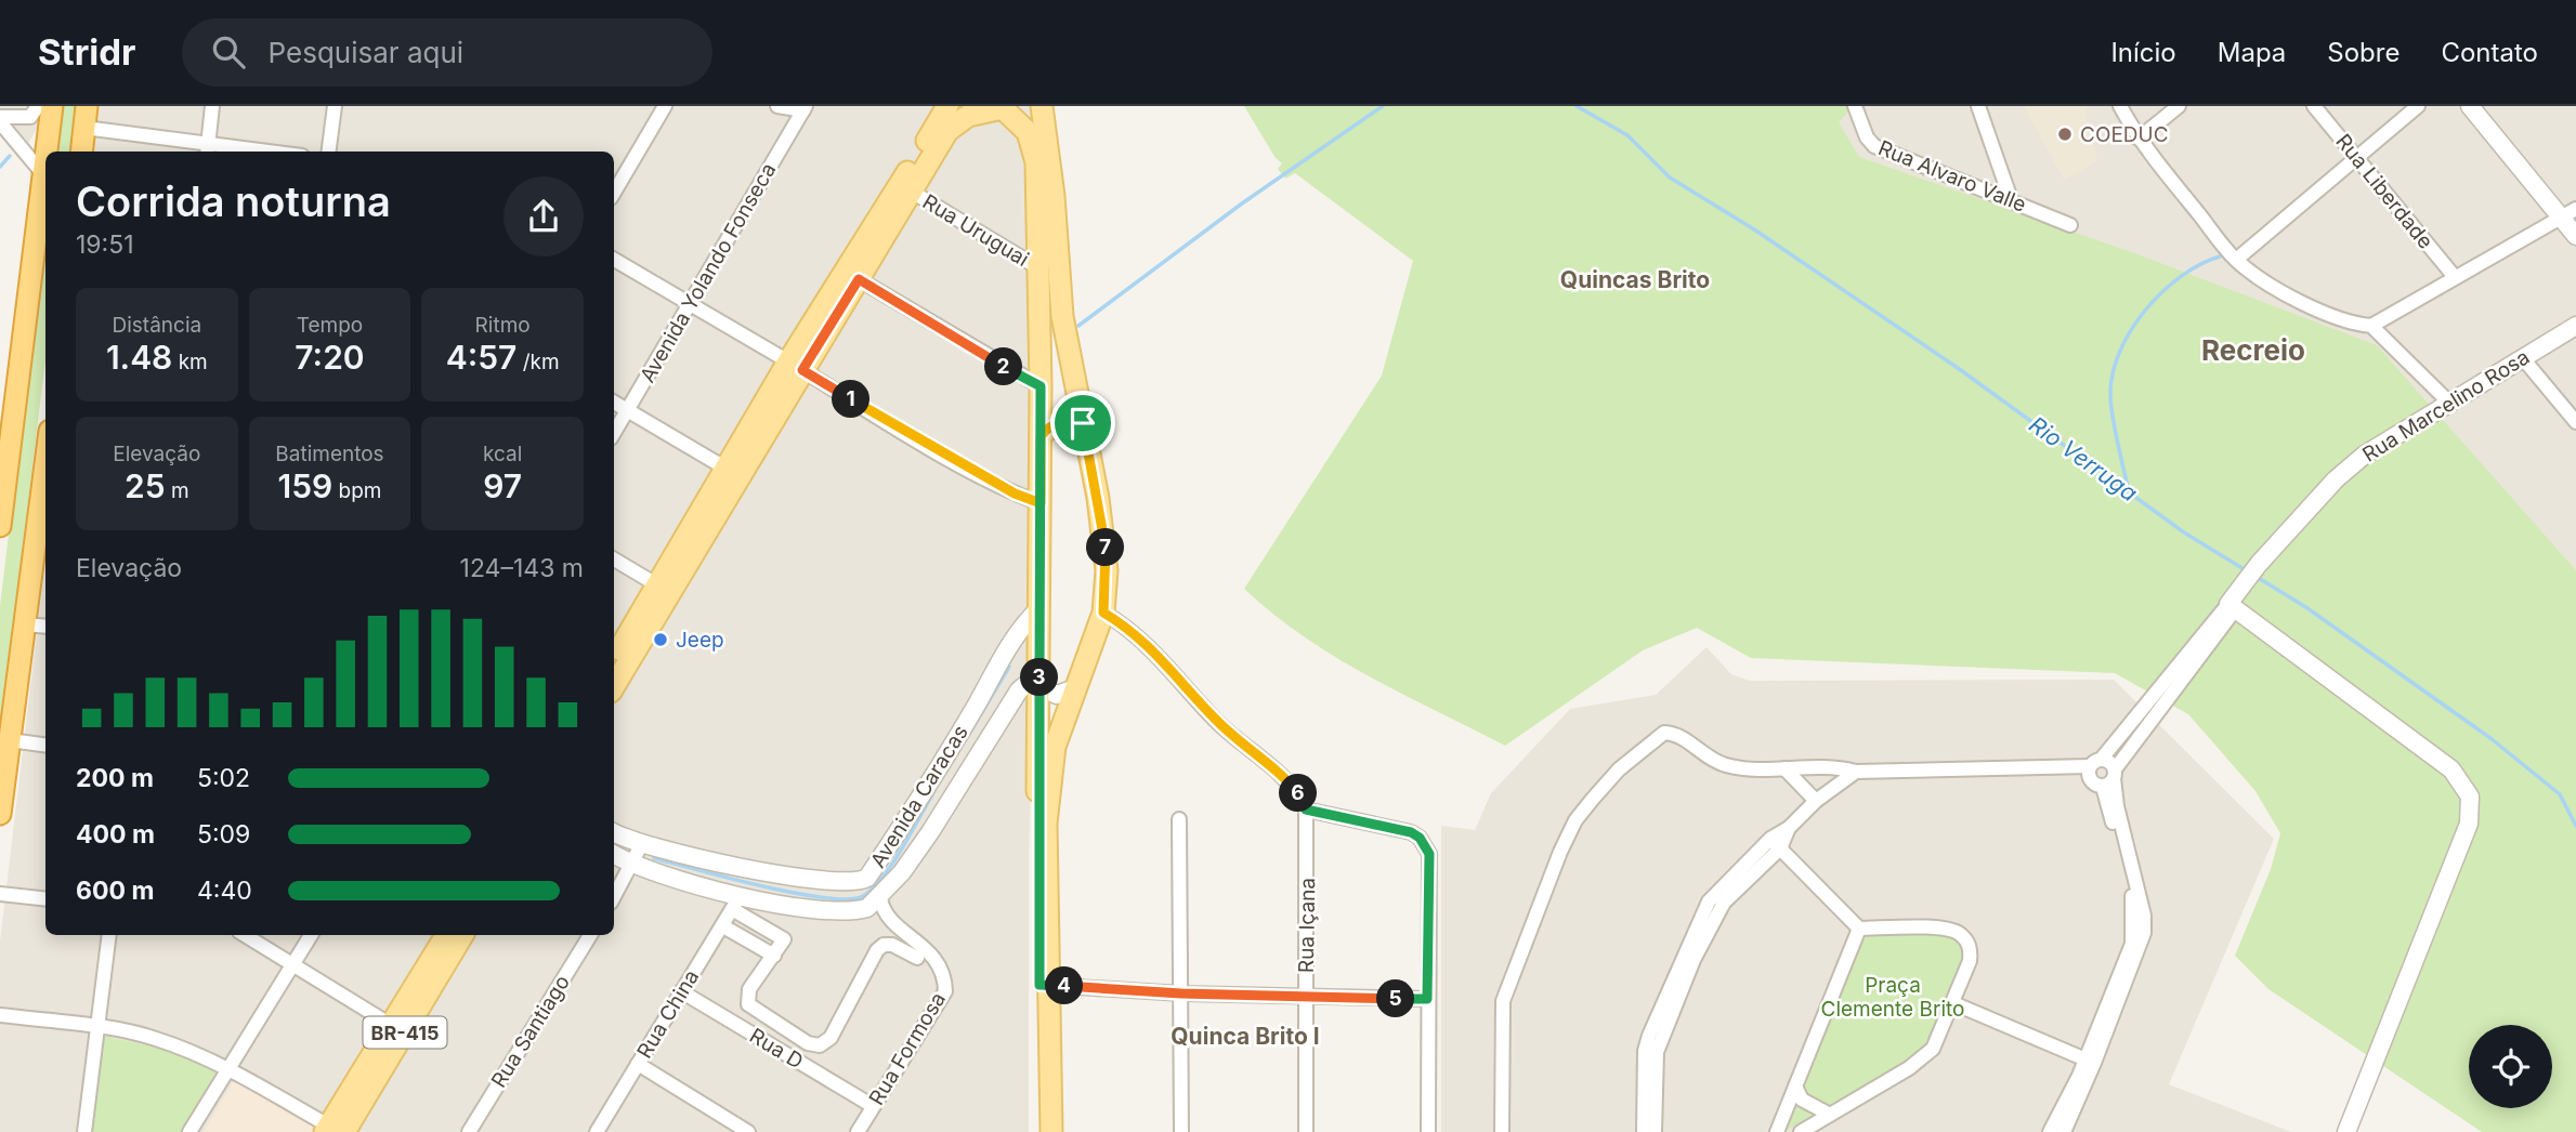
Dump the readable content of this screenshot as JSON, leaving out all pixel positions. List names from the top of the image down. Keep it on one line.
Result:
{"streets":{"main road":["BR-415"],"street":["Rua Alvaro Valle","Rua Liberdade","Rua Uruguai","Avenida Yolando Fonseca","Rua Marcelino Rosa","Avenida Caracas","Rua Içana","Rua China","Rua Santiago","Rua D","Rua Formosa"]},"crossings":[["Avenida Caracas","Rua China"],["Avenida Caracas","Rua Formosa"],["Rua China","Rua D"],["Rua D","Rua Formosa"]],"districts":["Quincas Brito","Recreio","Quinca Brito I"],"water":["Rio Verruga"],"parks":["Praça Clemente Brito"],"places":["COEDUC","Jeep"],"page":{"header":"Stridr","search":"Pesquisar aqui","nav":["Início","Mapa","Sobre","Contato"],"heading":["Corrida noturna","19:51"],"stats":[["Distância","1.48 km"],["Tempo","7:20"],["Ritmo","4:57 /km"],["Elevação","25 m"],["Batimentos","159 bpm"],["kcal","97"]],"pins":["2","1","7","3","6","4","5"],"chart":["Elevação","124–143 m"],"list":[{"name":"200 m","note":"5:02"},{"name":"400 m","note":"5:09"},{"name":"600 m","note":"4:40"}]}}
